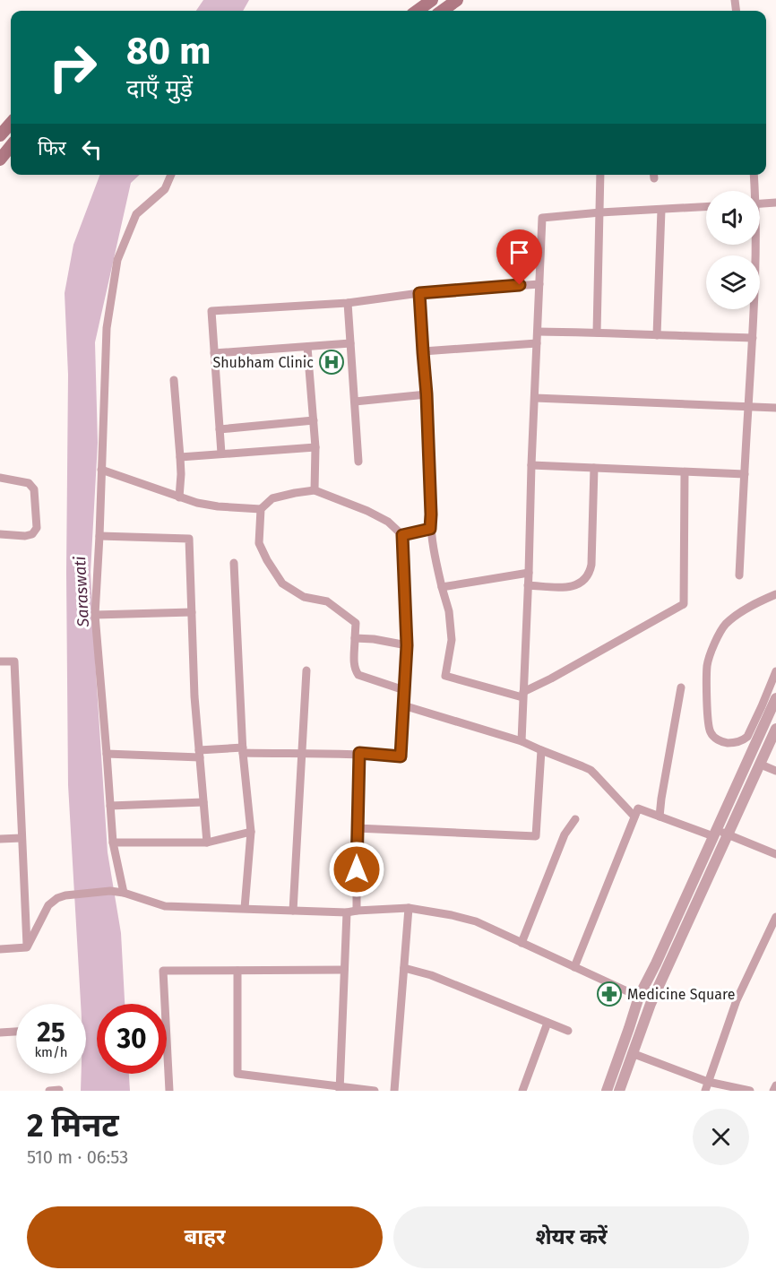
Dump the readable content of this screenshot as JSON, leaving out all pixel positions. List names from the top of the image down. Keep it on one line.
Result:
{"water":["Saraswati"],"places":{"hospital":["Shubham Clinic"],"pharmacy":["Medicine Square"]},"page":{"turn":["80 m","दाएँ मुड़ें"],"then":"फिर","speed":"25 km/h","limit":"30","heading":["2 मिनट","510 m · 06:53"],"buttons":["बाहर","शेयर करें"]}}
